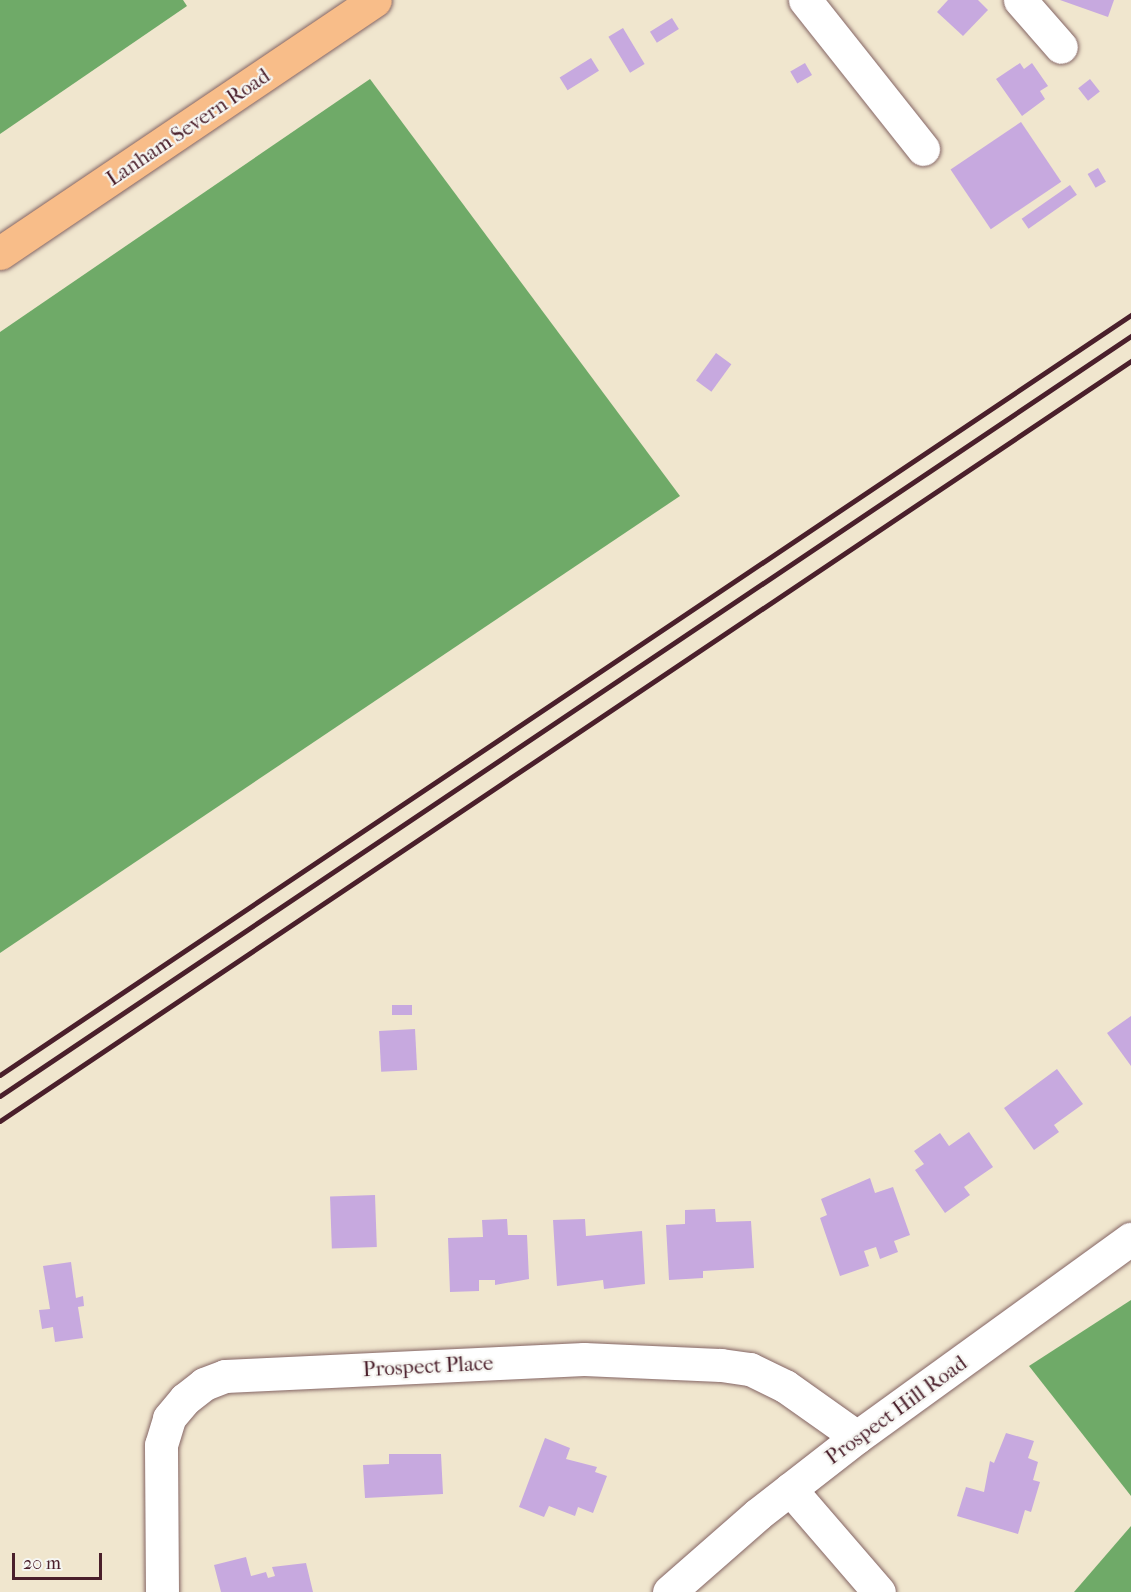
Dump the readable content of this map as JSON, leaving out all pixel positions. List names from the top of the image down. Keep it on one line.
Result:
{"streets":{"main road":["Lanham Severn Road"],"street":["Prospect Place","Prospect Hill Road"]},"crossings":[["Prospect Place","Prospect Hill Road"]],"scale_bar":"20 m"}
